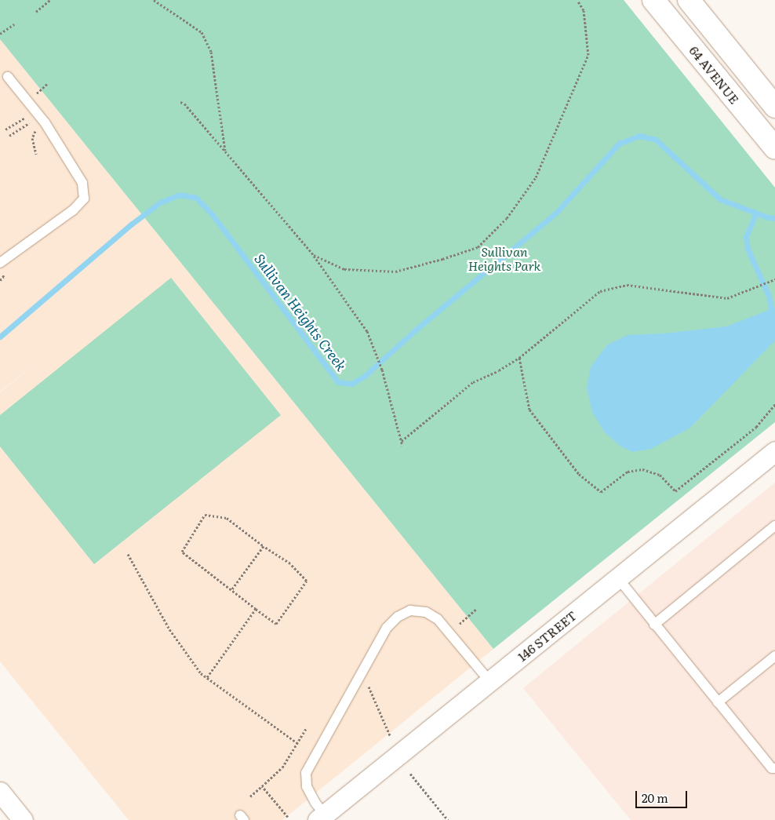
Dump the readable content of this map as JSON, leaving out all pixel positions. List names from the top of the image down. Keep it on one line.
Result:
{"streets":{"main road":["64 AVENUE"],"street":["146 STREET"]},"water":["Sullivan Heights Creek"],"parks":["Sullivan Heights Park"],"scale_bar":"20 m"}
